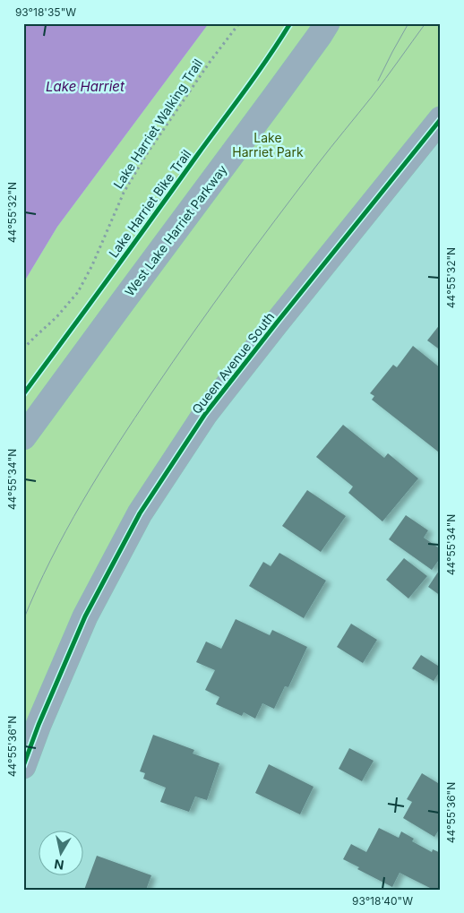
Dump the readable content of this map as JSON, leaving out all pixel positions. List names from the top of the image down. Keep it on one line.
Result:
{"streets":{"street":["West Lake Harriet Parkway","Queen Avenue South"],"path":["Lake Harriet Walking Trail"],"cycle path":["Lake Harriet Bike Trail"]},"water":["Lake Harriet"],"parks":["Lake Harriet Park"],"north":"bottom","coordinates":["93°18'35\"W","44°55'32\"N","44°55'34\"N","44°55'36\"N","93°18'40\"W"]}
